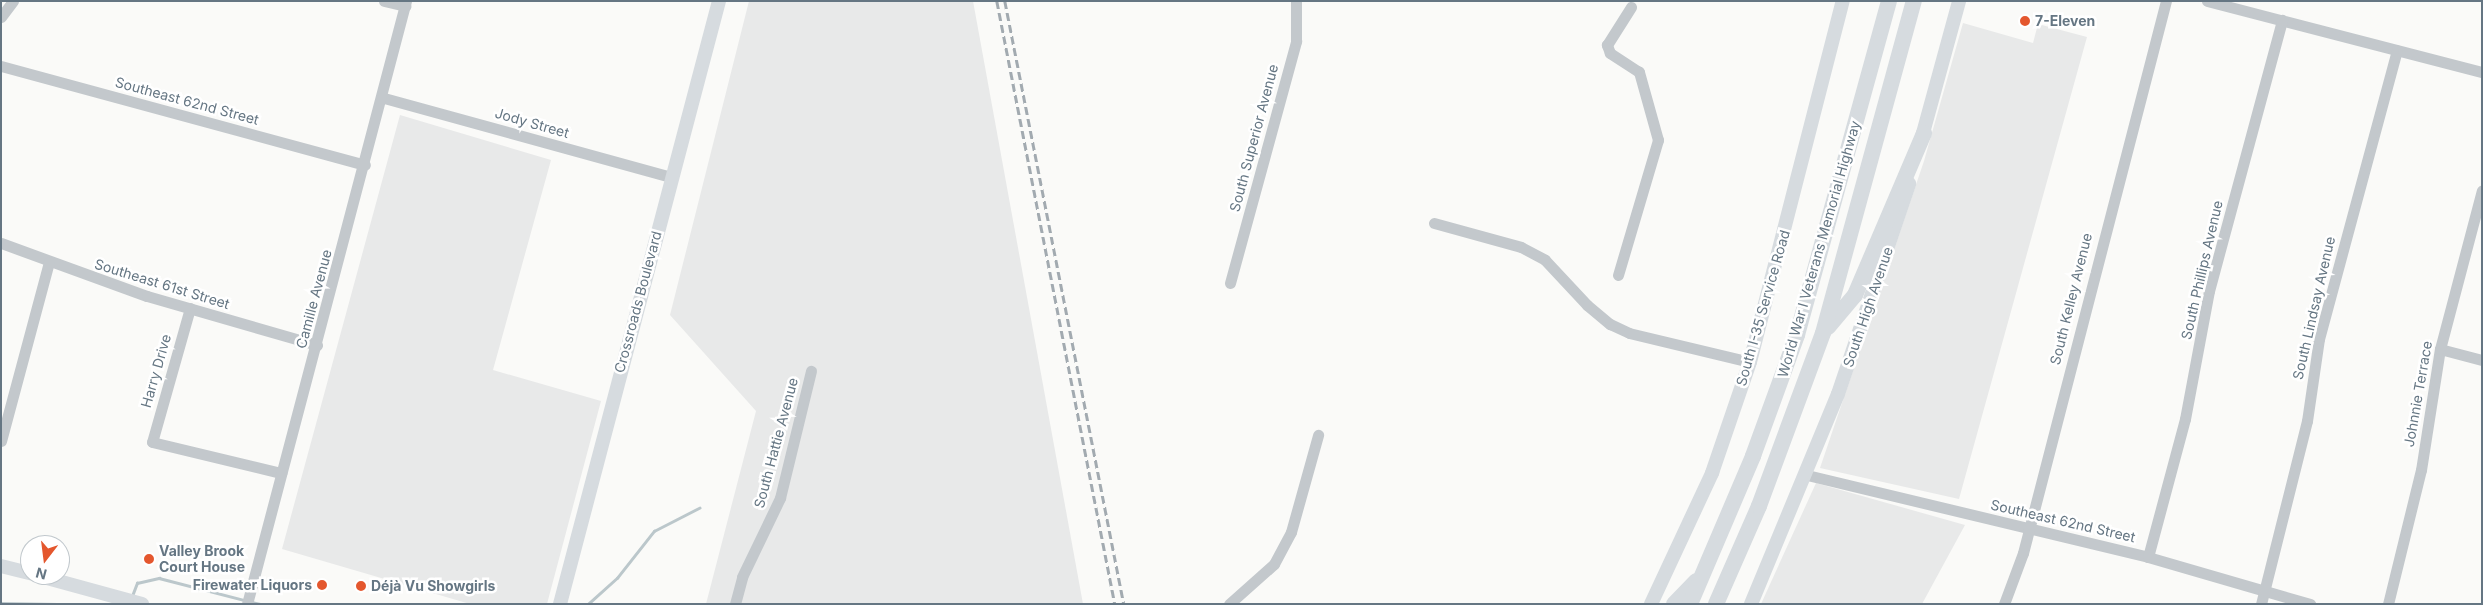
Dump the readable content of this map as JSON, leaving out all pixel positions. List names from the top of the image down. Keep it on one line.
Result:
{"streets":{"highway":["World War I Veterans Memorial Highway"],"main road":["Crossroads Boulevard","South High Avenue","South I-35 Service Road"],"street":["Southeast 62nd Street","Jody Street","South Superior Avenue","South Phillips Avenue","Southeast 61st Street","Camille Avenue","South Kelley Avenue","South Lindsay Avenue","Harry Drive","Johnnie Terrace","South Hattie Avenue"]},"crossings":[["Southeast 62nd Street","South Phillips Avenue"],["Southeast 62nd Street","Camille Avenue"],["Southeast 62nd Street","South Kelley Avenue"],["Southeast 62nd Street","South High Avenue"],["Southeast 62nd Street","South Lindsay Avenue"],["Jody Street","Camille Avenue"],["Jody Street","Crossroads Boulevard"],["Southeast 61st Street","Camille Avenue"],["Southeast 61st Street","Harry Drive"],["Camille Avenue","Harry Drive"]],"places":["7-Eleven","Valley Brook Court House","Firewater Liquors","Déjà Vu Showgirls"],"north":"bottom"}
